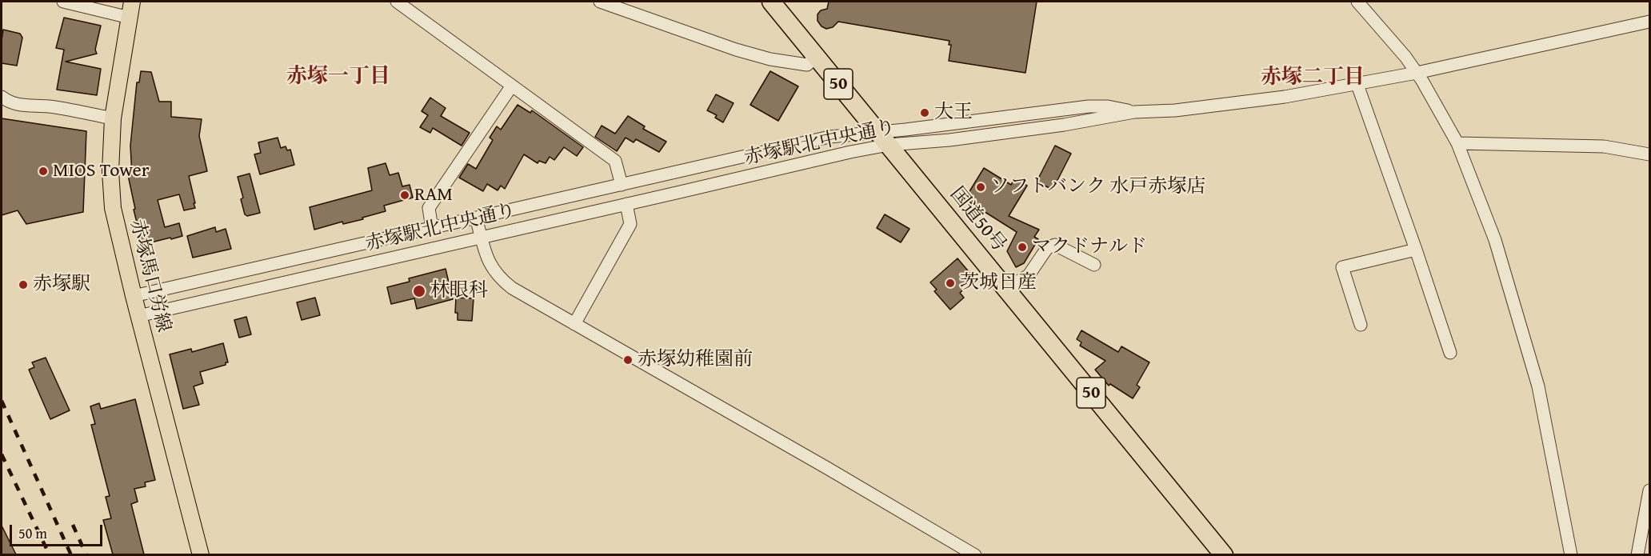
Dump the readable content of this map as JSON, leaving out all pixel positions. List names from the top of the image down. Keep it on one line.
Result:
{"streets":{"highway":["50","国道50号"],"main road":["赤塚馬口労線"],"street":["赤塚駅北中央通り"]},"crossings":[["赤塚駅北中央通り","国道50号"],["赤塚駅北中央通り","赤塚馬口労線"]],"districts":["赤塚一丁目","赤塚二丁目"],"places":["大王","MIOS Tower","ソフトバンク 水戸赤塚店","RAM","マクドナルド","茨城日産","赤塚駅","林眼科","赤塚幼稚園前"],"scale_bar":"50 m"}
